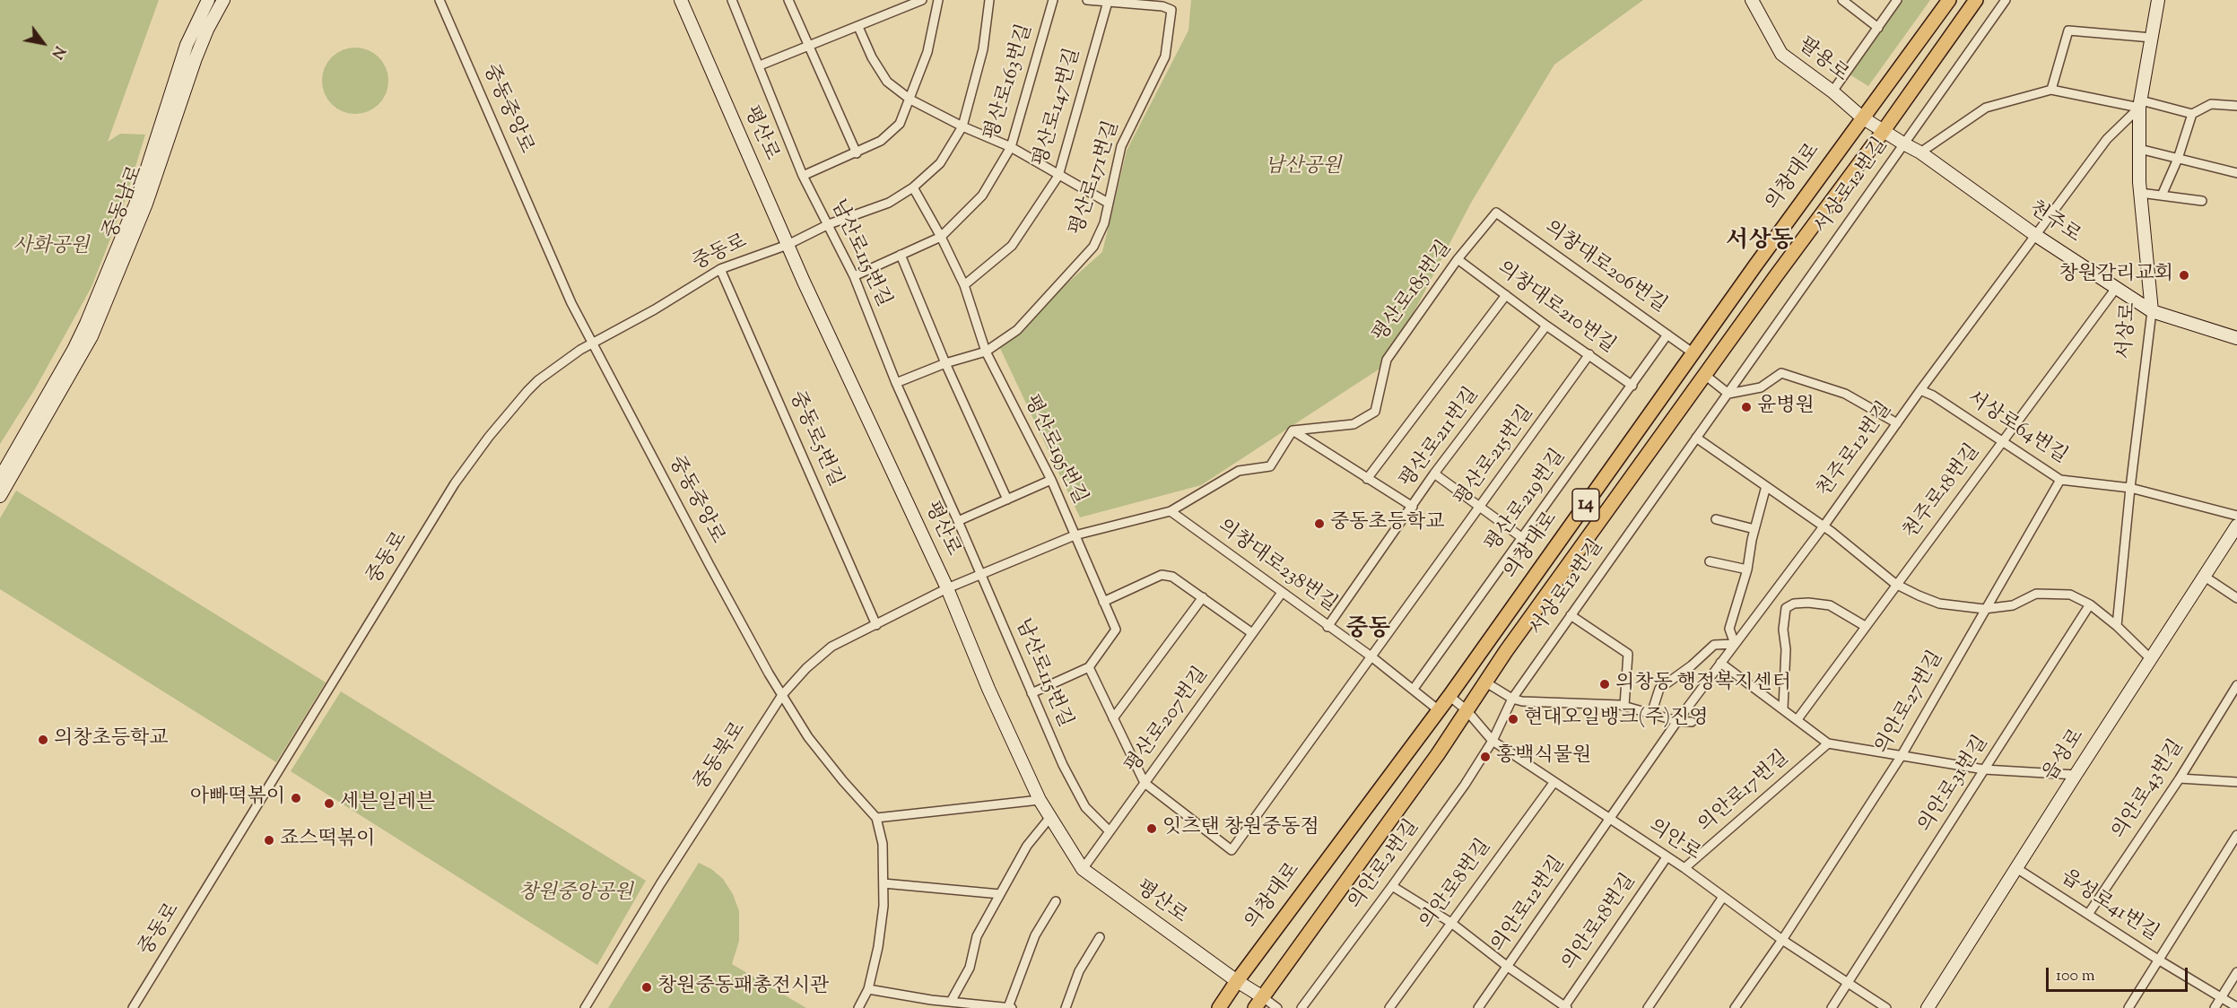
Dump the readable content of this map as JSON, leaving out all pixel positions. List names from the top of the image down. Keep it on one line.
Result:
{"streets":{"main road":["팔용로","평산로","의창대로","중동남로","천주로","서상로","14","읍성로"],"street":["평산로163번길","평산로147번길","중동중앙로","평산로171번길","서상로12번길","중동로","남산로115번길","의창대로206번길","평산로185번길","의창대로210번길","서상로64번길","평산로211번길","중동로5번길","평산로195번길","천주로12번길","평산로215번길","천주로18번길","평산로219번길","의창대로238번길","의안로27번길","평산로207번길","중동북로","의안로31번길","의안로43번길","의안로17번길","의안로","의안로2번길","의안로8번길","의안로12번길","읍성로41번길","의안로18번길"]},"crossings":[["팔용로","의창대로"],["팔용로","천주로"],["평산로163번길","남산로115번길"],["평산로163번길","평산로195번길"],["평산로147번길","평산로171번길"],["평산로147번길","평산로195번길"],["중동중앙로","중동로"],["중동중앙로","중동북로"],["평산로","의창대로"],["평산로","중동로"],["평산로","평산로207번길"],["평산로","중동북로"],["의창대로","천주로"],["의창대로","의창대로206번길"],["의창대로","의창대로238번길"],["의창대로","의안로"],["평산로171번길","남산로115번길"],["평산로171번길","평산로195번길"],["서상로12번길","천주로"],["서상로12번길","의안로"],["서상로12번길","의안로2번길"],["천주로","서상로"],["천주로","천주로12번길"],["천주로","천주로18번길"],["중동로","남산로115번길"],["중동로","중동로5번길"],["중동로","평산로195번길"],["남산로115번길","평산로207번길"],["의창대로206번길","평산로185번길"],["의창대로206번길","평산로219번길"],["평산로185번길","의창대로210번길"],["의창대로210번길","평산로211번길"],["의창대로210번길","평산로215번길"],["의창대로210번길","평산로219번길"],["서상로","서상로64번길"],["서상로","천주로12번길"],["서상로64번길","천주로12번길"],["서상로64번길","천주로18번길"],["서상로64번길","의안로27번길"],["평산로211번길","의창대로238번길"],["중동로5번길","중동북로"],["천주로12번길","의안로"],["천주로12번길","의안로12번길"],["평산로215번길","의창대로238번길"],["평산로215번길","평산로207번길"],["평산로219번길","의창대로238번길"],["의창대로238번길","평산로207번길"],["의안로27번길","의안로"],["읍성로","읍성로41번길"],["의안로31번길","의안로"],["의안로43번길","읍성로41번길"],["의안로17번길","의안로"],["의안로","의안로2번길"],["의안로","의안로8번길"],["의안로","의안로12번길"],["의안로","의안로18번길"]],"districts":["서상동","중동"],"parks":["남산공원","사화공원","창원중앙공원"],"places":["창원감리교회","윤병원","중동초등학교","의창동 행정복지센터","현대오일뱅크(주)진영","의창초등학교","홍백식물원","아빠떡볶이","세븐일레븐","잇츠탠 창원중동점","죠스떡볶이","창원중동패총전시관"],"scale_bar":"100 m","north":"bottom right"}
